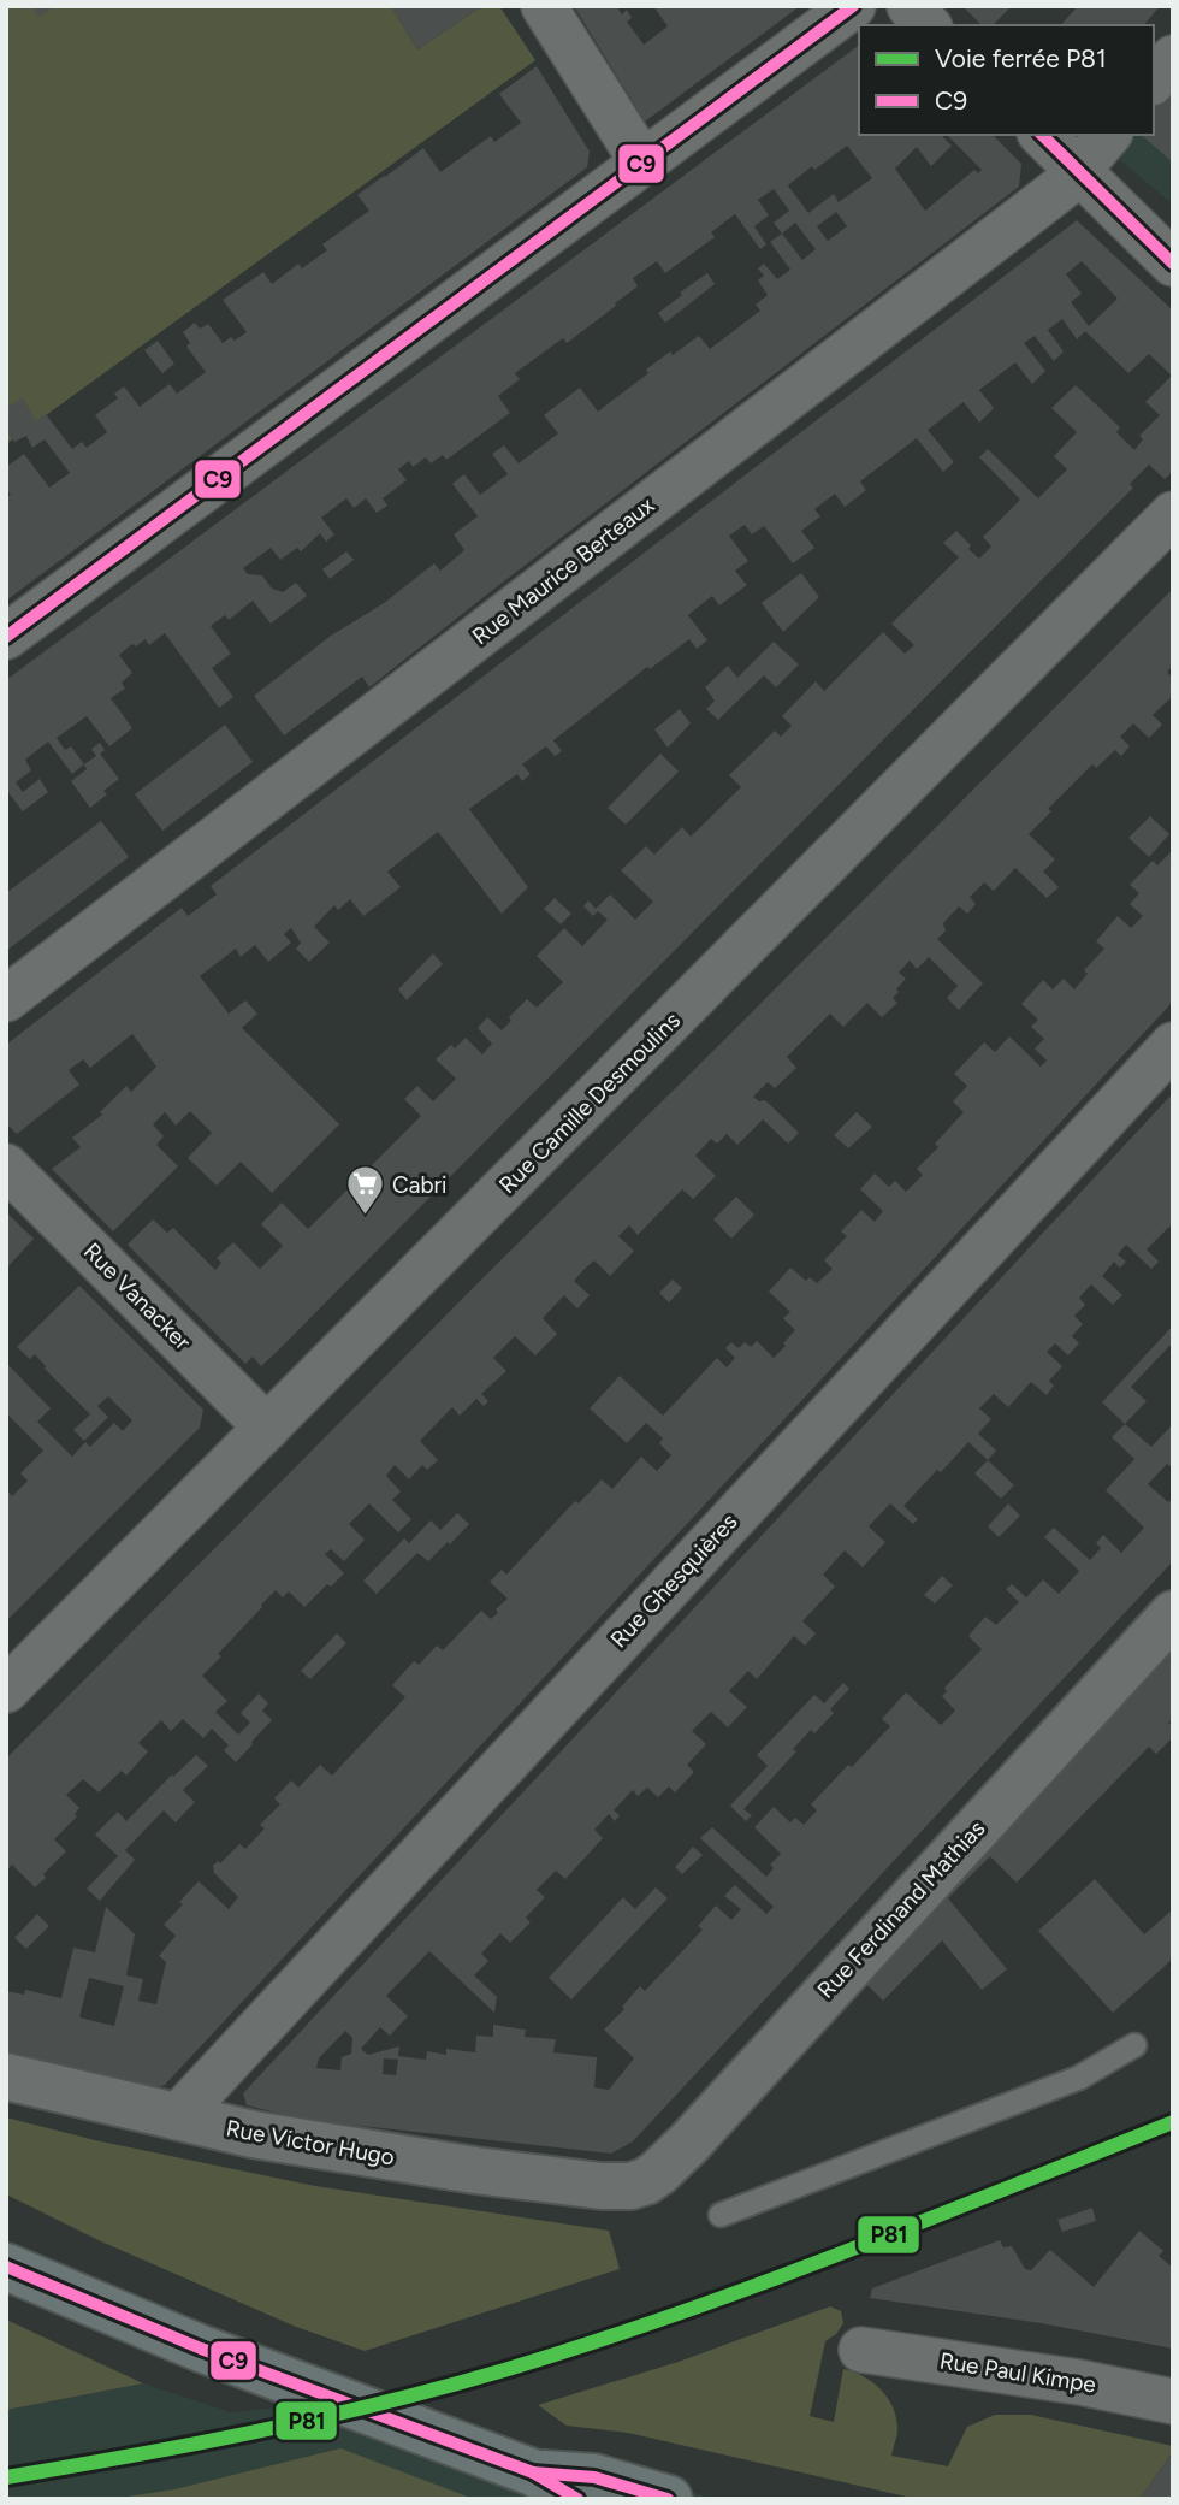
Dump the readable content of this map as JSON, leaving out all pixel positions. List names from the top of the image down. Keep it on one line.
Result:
{"streets":{"street":["Rue Maurice Berteaux","Rue Camille Desmoulins","Rue Vanacker","Rue Ghesquières","Rue Ferdinand Mathias","Rue Victor Hugo","Rue Paul Kimpe"]},"crossings":[["Rue Camille Desmoulins","Rue Vanacker"],["Rue Ghesquières","Rue Victor Hugo"],["Rue Ferdinand Mathias","Rue Victor Hugo"]],"places":{"supermarket":["Cabri"]},"lines":["transit line C9","rail line P81"],"legend":["Voie ferrée P81","C9"]}
